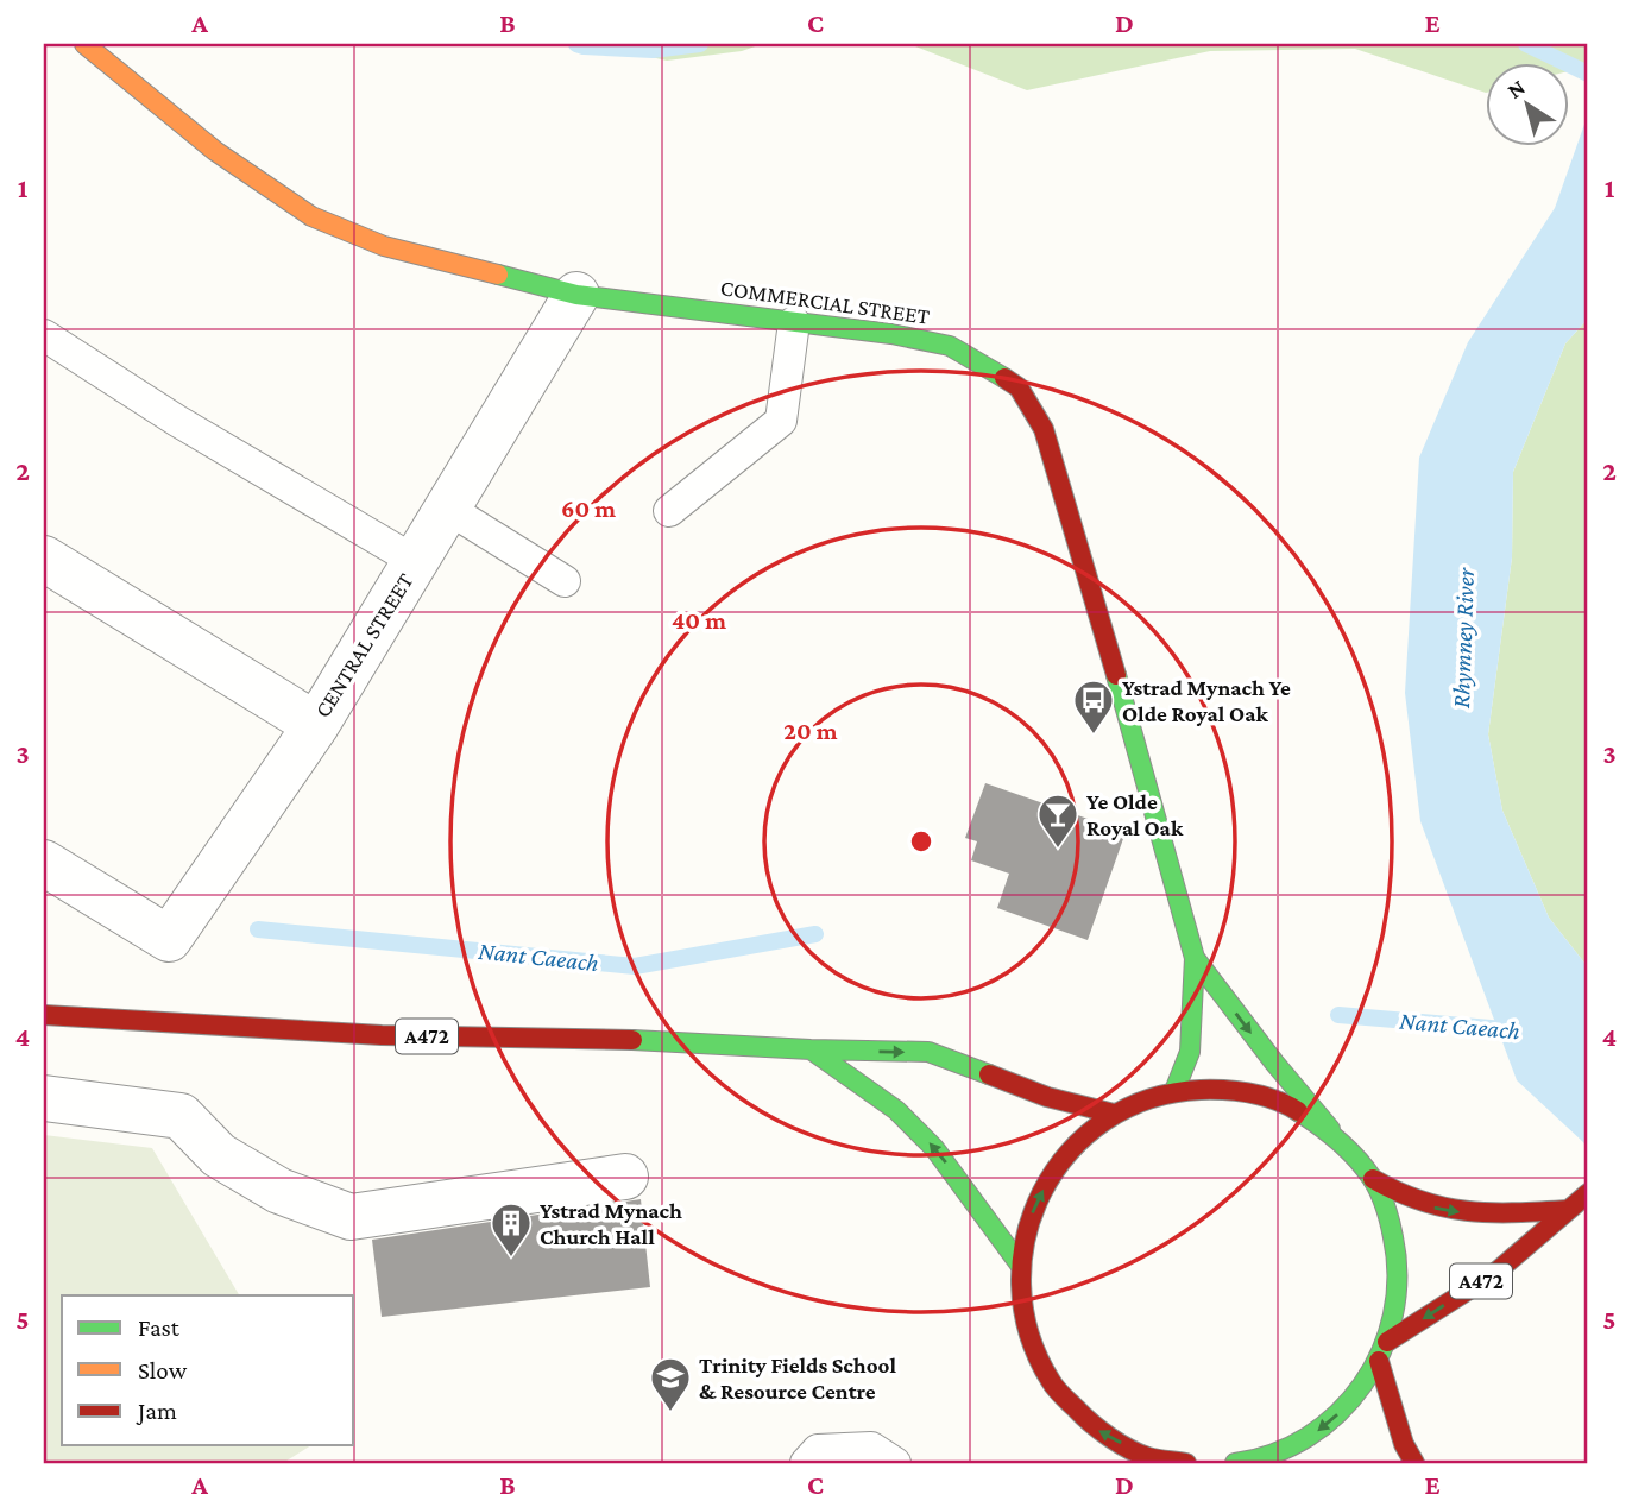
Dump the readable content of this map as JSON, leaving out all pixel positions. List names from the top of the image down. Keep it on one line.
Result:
{"streets":{"main road":["COMMERCIAL STREET","A472"],"street":["CENTRAL STREET"]},"crossings":[["COMMERCIAL STREET","CENTRAL STREET"]],"water":["Rhymney River","Nant Caeach"],"places":{"bus stop":["Ystrad Mynach Ye Olde Royal Oak"],"bar":["Ye Olde Royal Oak"],"building":["Ystrad Mynach Church Hall"],"school or university":["Trinity Fields School & Resource Centre"]},"legend":["Fast","Slow","Jam"],"north":"top left","grid":{"columns":["A","B","C","D","E"],"rows":["1","2","3","4","5"]},"rings":["60 m","40 m","20 m"]}
